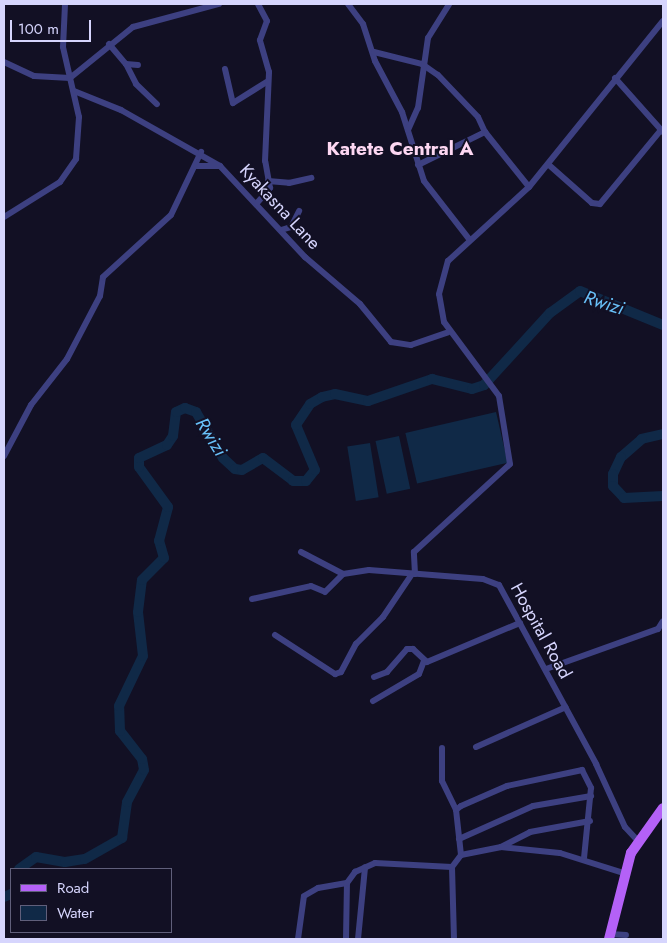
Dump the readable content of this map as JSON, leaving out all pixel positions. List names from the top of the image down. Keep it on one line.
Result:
{"streets":{"street":["Kyakasna Lane","Hospital Road"]},"districts":["Katete Central A"],"water":["Rwizi"],"legend":["Road","Water"],"scale_bar":"100 m"}
